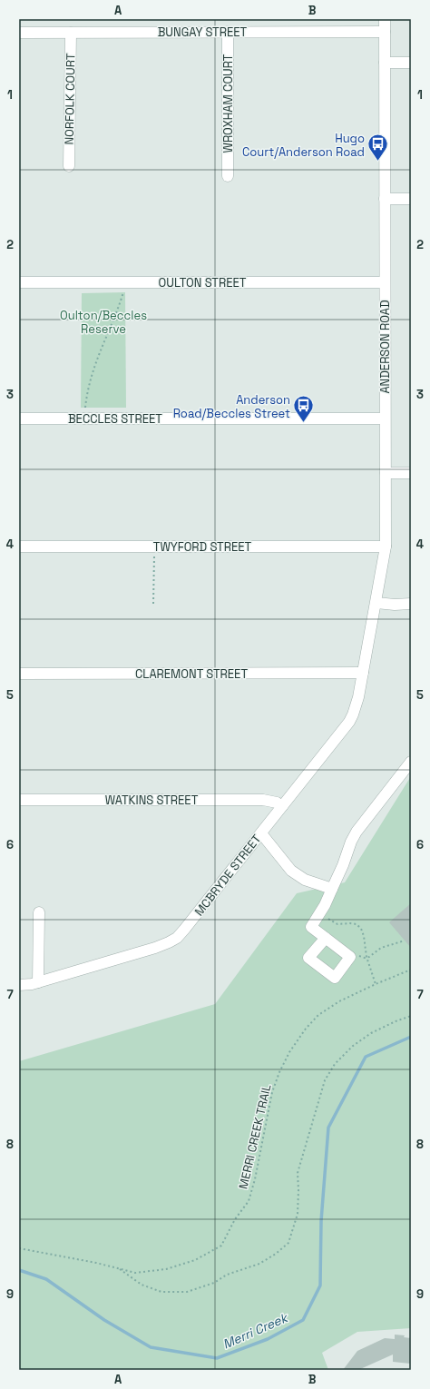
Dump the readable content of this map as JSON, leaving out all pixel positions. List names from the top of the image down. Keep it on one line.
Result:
{"streets":{"street":["BUNGAY STREET","NORFOLK COURT","WROXHAM COURT","OULTON STREET","ANDERSON ROAD","BECCLES STREET","TWYFORD STREET","CLAREMONT STREET","WATKINS STREET","MCBRYDE STREET"],"path":["MERRI CREEK TRAIL"]},"crossings":[["BUNGAY STREET","NORFOLK COURT"],["BUNGAY STREET","WROXHAM COURT"],["BUNGAY STREET","ANDERSON ROAD"],["OULTON STREET","ANDERSON ROAD"],["ANDERSON ROAD","BECCLES STREET"],["ANDERSON ROAD","TWYFORD STREET"],["ANDERSON ROAD","CLAREMONT STREET"],["ANDERSON ROAD","MCBRYDE STREET"],["CLAREMONT STREET","MCBRYDE STREET"],["WATKINS STREET","MCBRYDE STREET"]],"water":["Merri Creek"],"parks":["Oulton/Beccles Reserve"],"places":{"bus stop":["Hugo Court/Anderson Road","Anderson Road/Beccles Street"]},"grid":{"columns":["A","B"],"rows":["1","2","3","4","5","6","7","8","9"]}}
